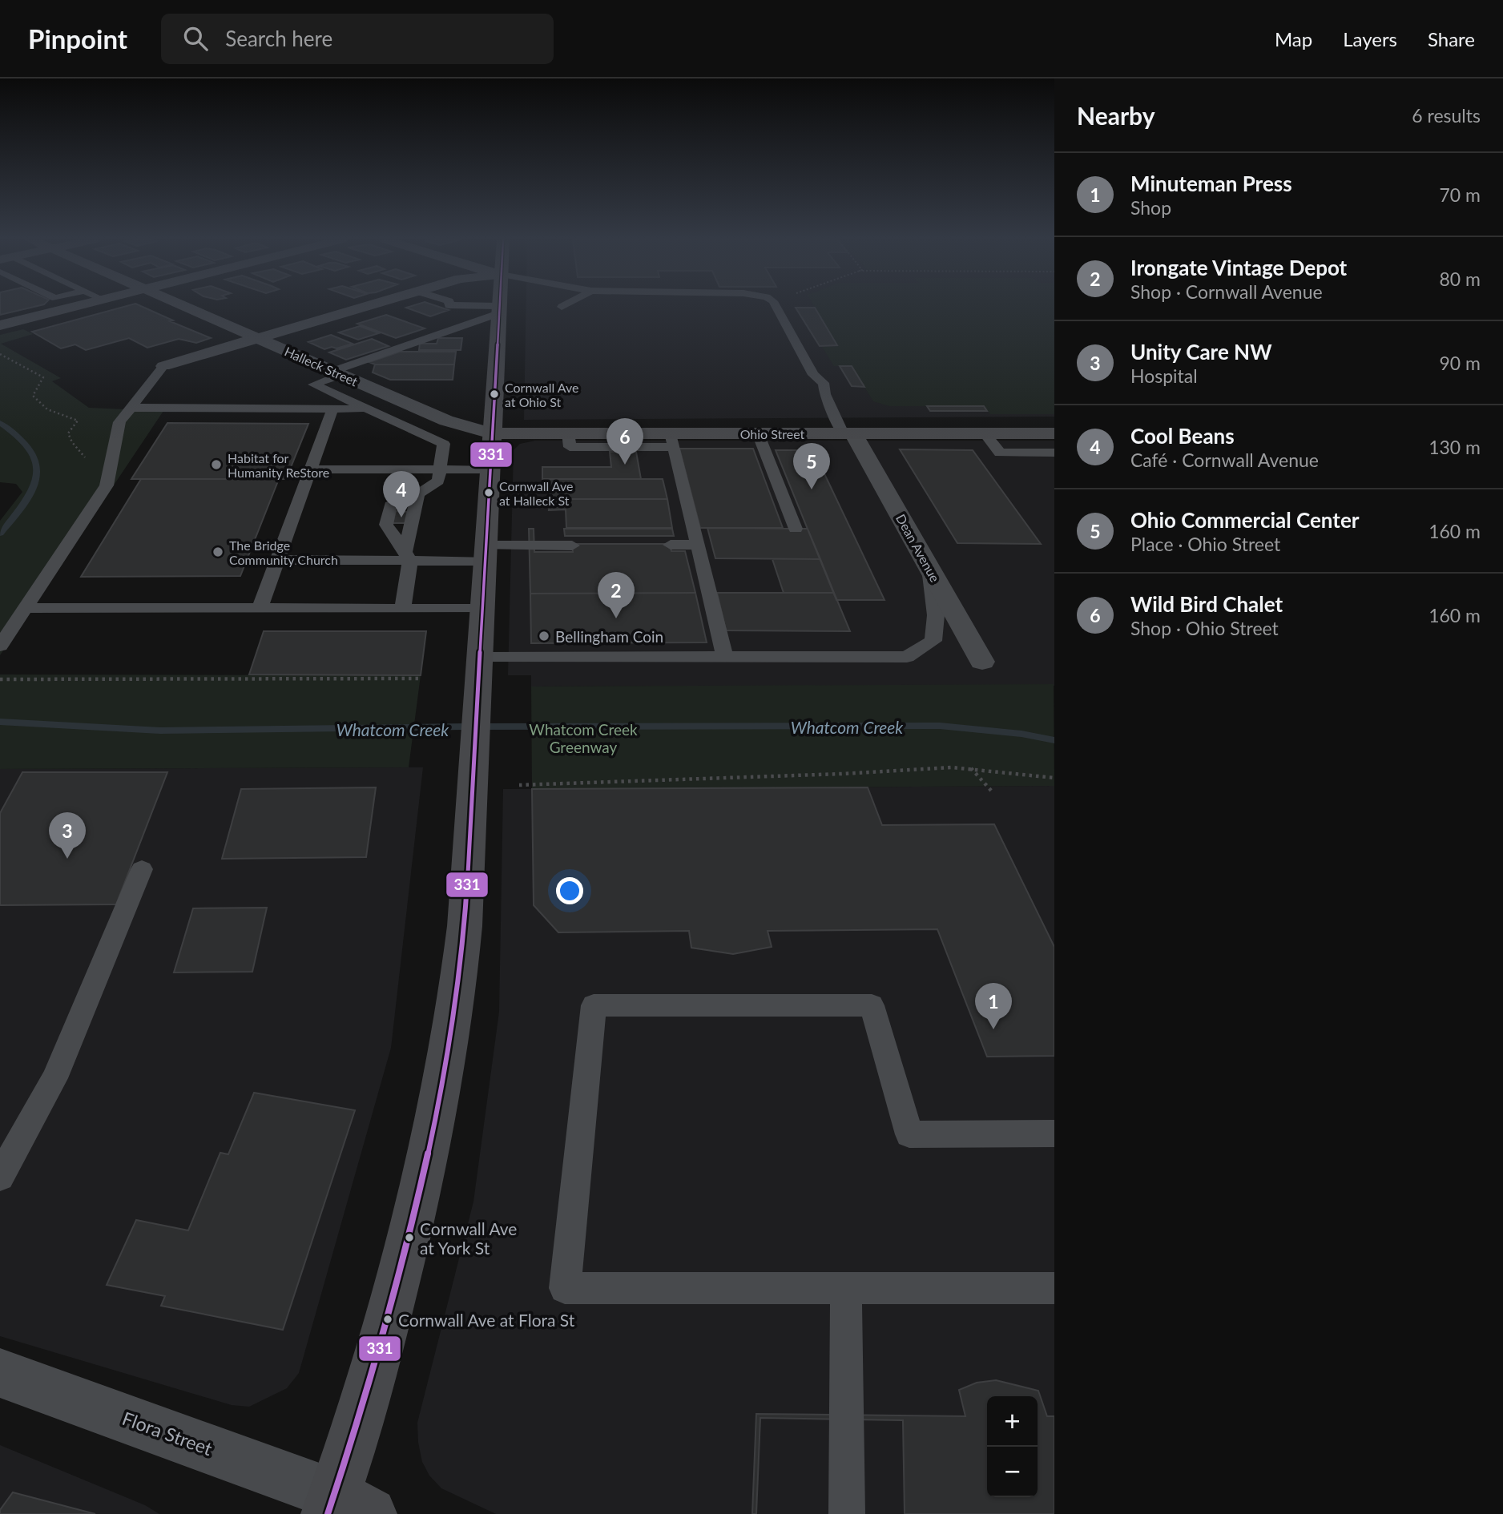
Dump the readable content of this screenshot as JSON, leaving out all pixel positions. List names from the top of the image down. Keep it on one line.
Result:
{"streets":{"street":["Halleck Street","Ohio Street","Dean Avenue","Flora Street"]},"crossings":[["Halleck Street","Ohio Street"],["Ohio Street","Dean Avenue"]],"water":["Whatcom Creek"],"parks":["Whatcom Creek Greenway"],"places":["Cornwall Ave at Ohio St","Habitat for Humanity ReStore","Cornwall Ave at Halleck St","The Bridge Community Church","Bellingham Coin","Cornwall Ave at York St","Cornwall Ave at Flora St"],"lines":["transit line 331"],"page":{"header":"Pinpoint","search":"Search here","nav":["Map","Layers","Share"],"heading":["Nearby","6 results"],"list":[{"mark":"1","name":"Minuteman Press","note":"Shop","value":"70 m"},{"mark":"2","name":"Irongate Vintage Depot","note":"Shop · Cornwall Avenue","value":"80 m"},{"mark":"3","name":"Unity Care NW","note":"Hospital","value":"90 m"},{"mark":"4","name":"Cool Beans","note":"Café · Cornwall Avenue","value":"130 m"},{"mark":"5","name":"Ohio Commercial Center","note":"Place · Ohio Street","value":"160 m"},{"mark":"6","name":"Wild Bird Chalet","note":"Shop · Ohio Street","value":"160 m"}],"pins":["6","5","4","2","3","1"],"map_buttons":["+","−"]}}
